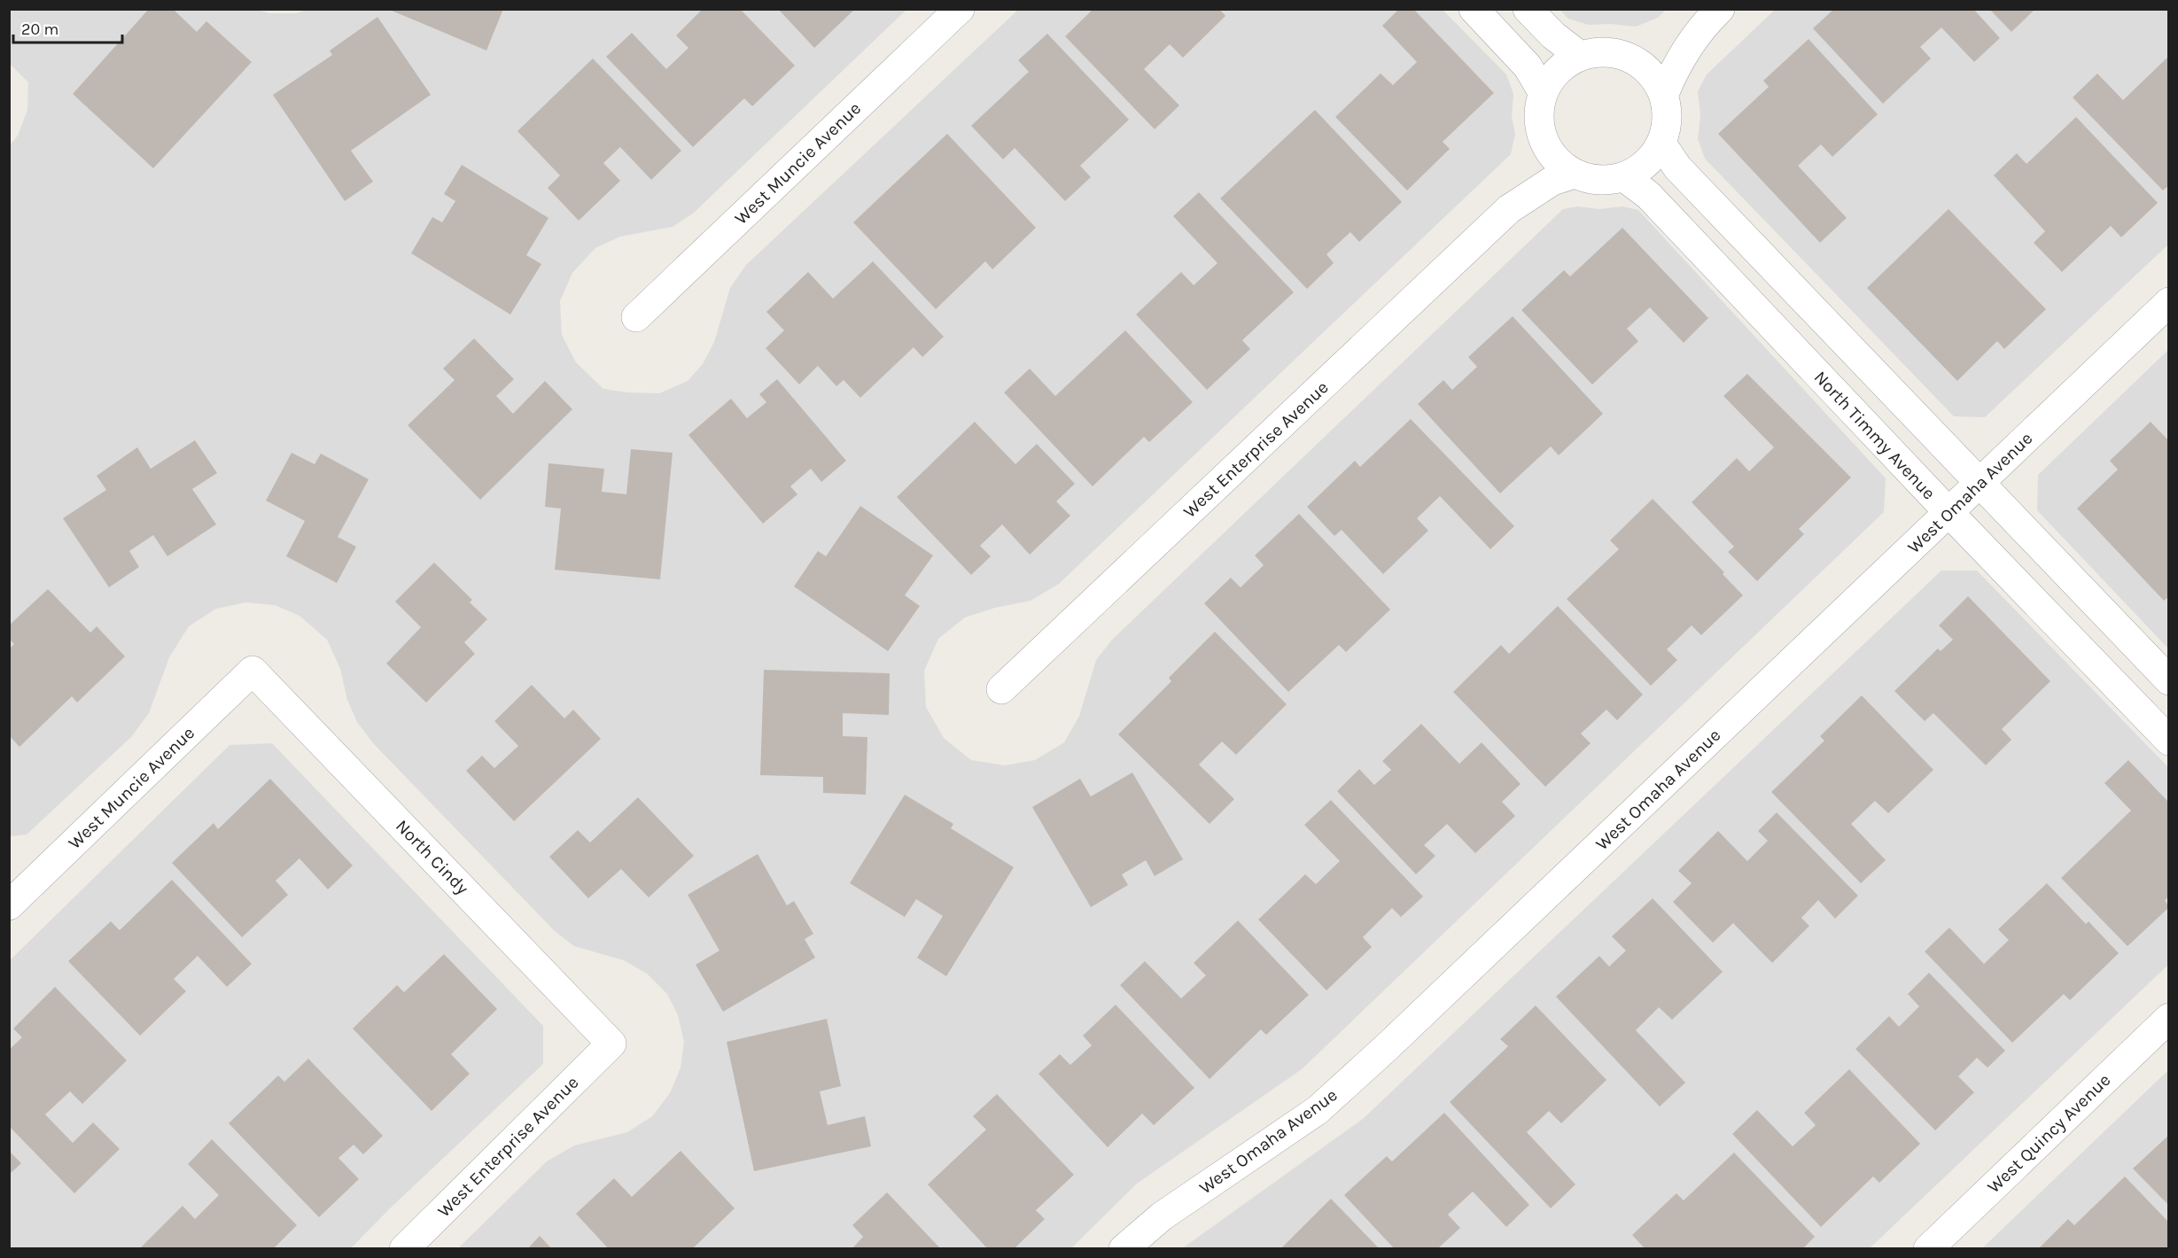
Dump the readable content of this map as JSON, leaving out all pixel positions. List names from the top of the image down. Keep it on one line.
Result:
{"streets":{"street":["West Muncie Avenue","North Timmy Avenue","West Enterprise Avenue","West Omaha Avenue","North Cindy","West Quincy Avenue"]},"crossings":[["West Muncie Avenue","North Cindy"],["North Timmy Avenue","West Enterprise Avenue"],["North Timmy Avenue","West Omaha Avenue"],["West Enterprise Avenue","North Cindy"]],"scale_bar":"20 m"}
